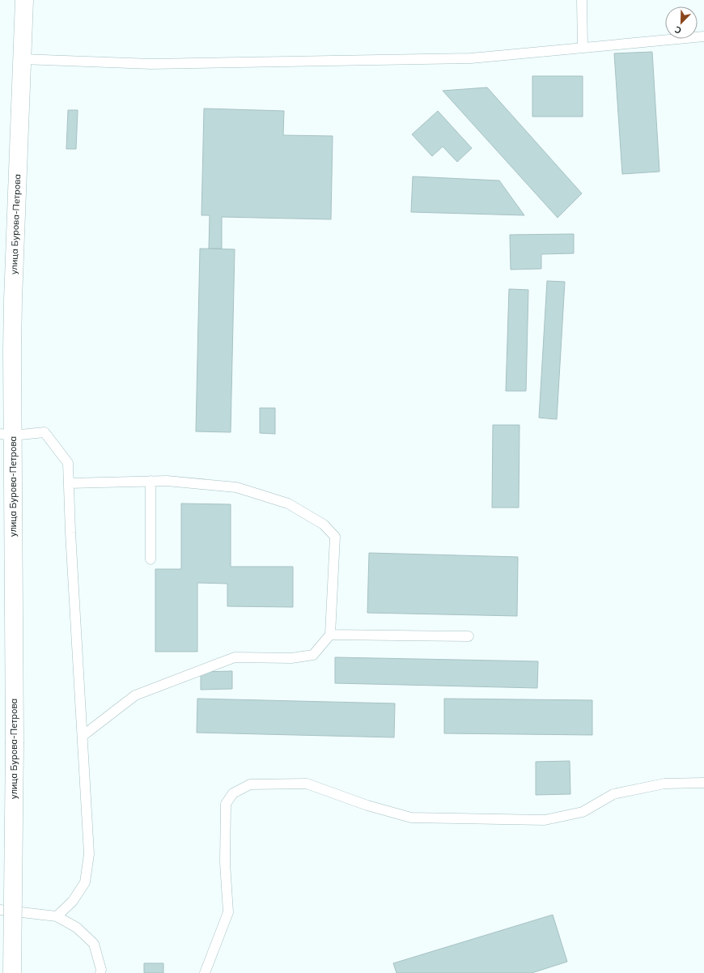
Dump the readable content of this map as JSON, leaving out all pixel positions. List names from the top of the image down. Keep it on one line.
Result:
{"streets":{"main road":["улица Бурова-Петрова"]},"north":"bottom left"}
